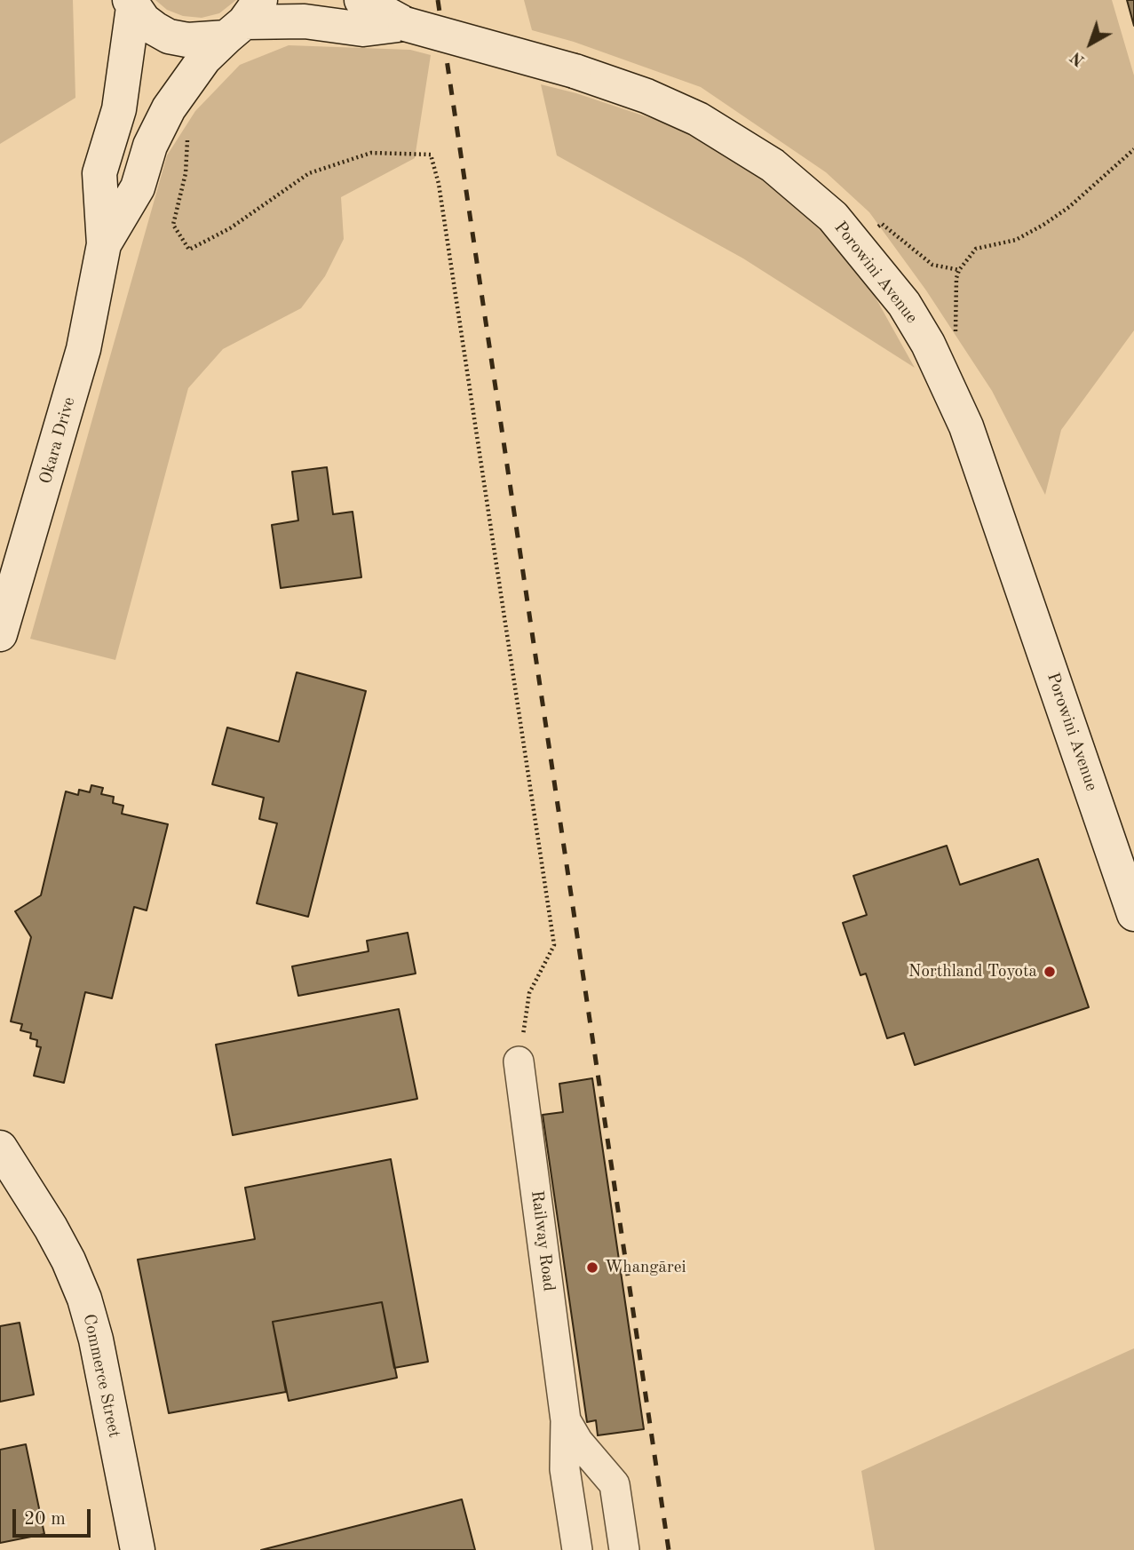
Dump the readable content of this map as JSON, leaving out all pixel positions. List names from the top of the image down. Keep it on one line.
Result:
{"streets":{"main road":["Porowini Avenue","Okara Drive","Commerce Street"],"street":["Railway Road"]},"crossings":[["Porowini Avenue","Okara Drive"]],"places":["Northland Toyota","Whangārei"],"scale_bar":"20 m","north":"bottom left"}
